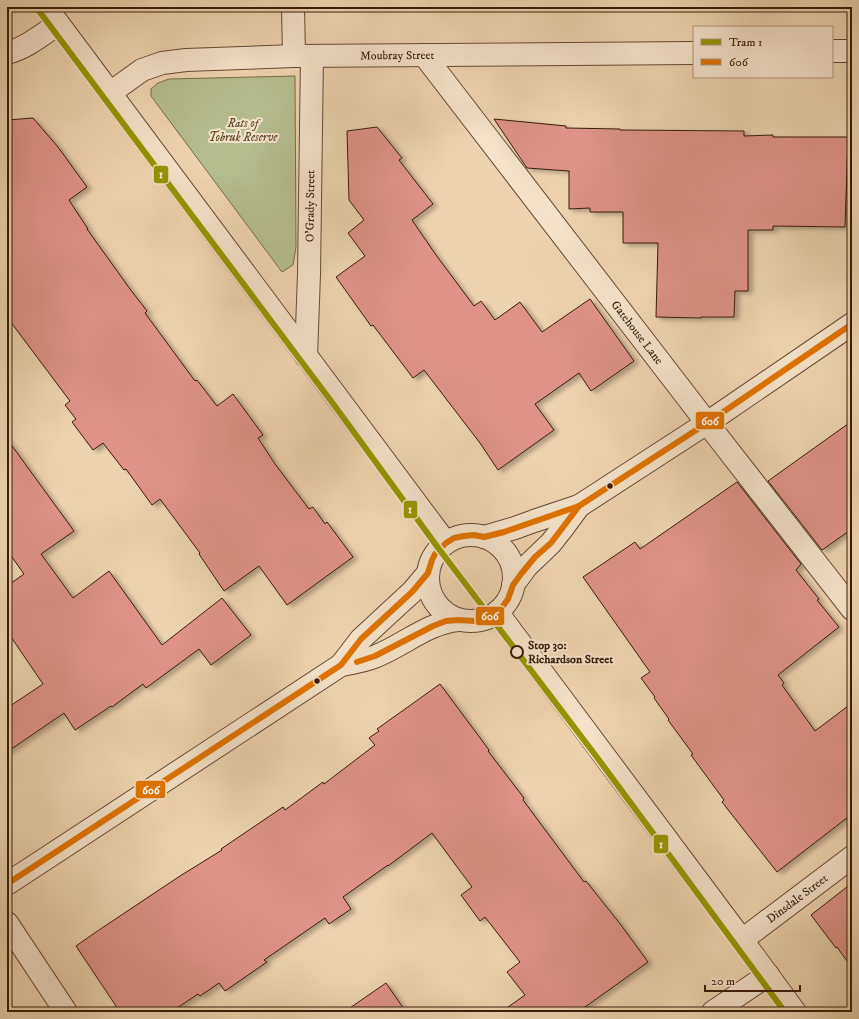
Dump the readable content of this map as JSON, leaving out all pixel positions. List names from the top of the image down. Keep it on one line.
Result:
{"streets":{"street":["Moubray Street","O'Grady Street","Gatehouse Lane","Dinsdale Street"]},"crossings":[["Moubray Street","O'Grady Street"],["Moubray Street","Gatehouse Lane"]],"parks":["Rats of Tobruk Reserve"],"places":["Stop 30: Richardson Street"],"lines":["tram line 1","transit line 606"],"legend":["Tram 1","606"],"scale_bar":"20 m"}
